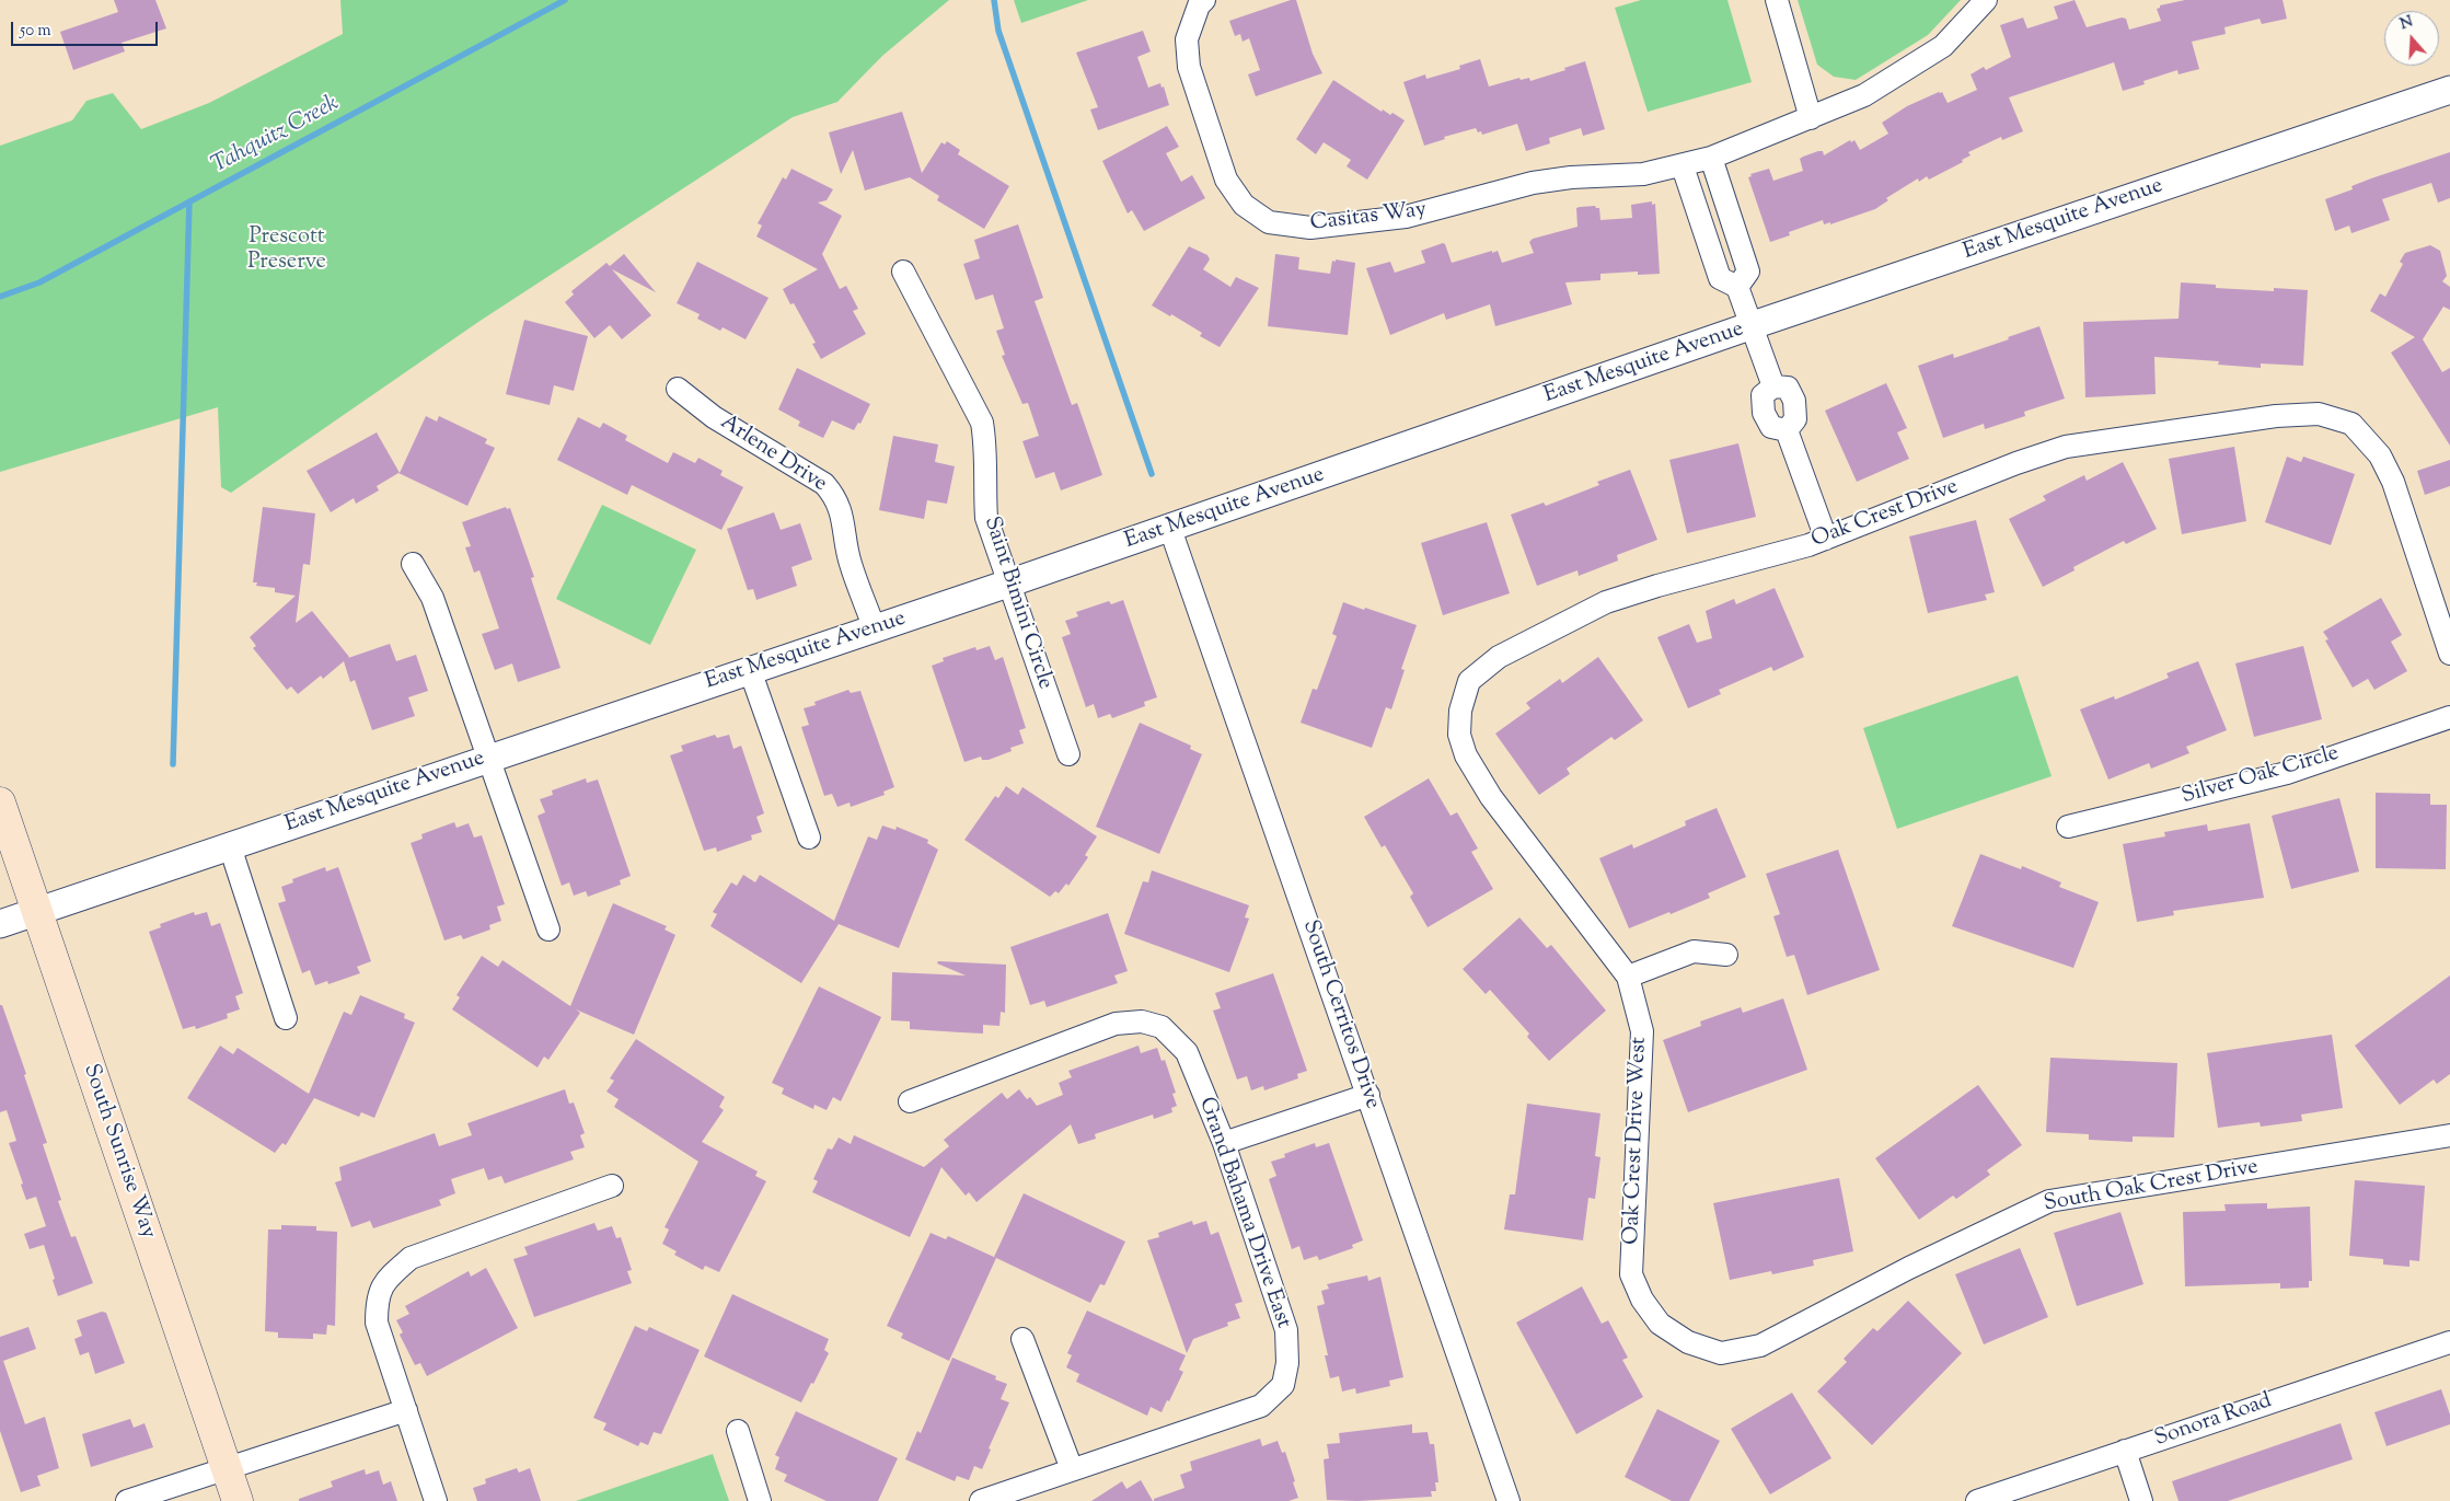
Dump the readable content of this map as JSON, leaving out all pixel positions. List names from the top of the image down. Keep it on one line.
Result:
{"streets":{"main road":["South Sunrise Way"],"street":["Casitas Way","East Mesquite Avenue","Arlene Drive","Oak Crest Drive","Saint Bimini Circle","Silver Oak Circle","South Cerritos Drive","Oak Crest Drive West","South Oak Crest Drive","Grand Bahama Drive East","Sonora Road"]},"crossings":[["East Mesquite Avenue","Arlene Drive"],["East Mesquite Avenue","Saint Bimini Circle"],["East Mesquite Avenue","South Cerritos Drive"],["East Mesquite Avenue","South Sunrise Way"],["Oak Crest Drive","Oak Crest Drive West"],["Oak Crest Drive West","South Oak Crest Drive"]],"water":["Tahquitz Creek"],"parks":["Prescott Preserve"],"scale_bar":"50 m","north":"top"}
